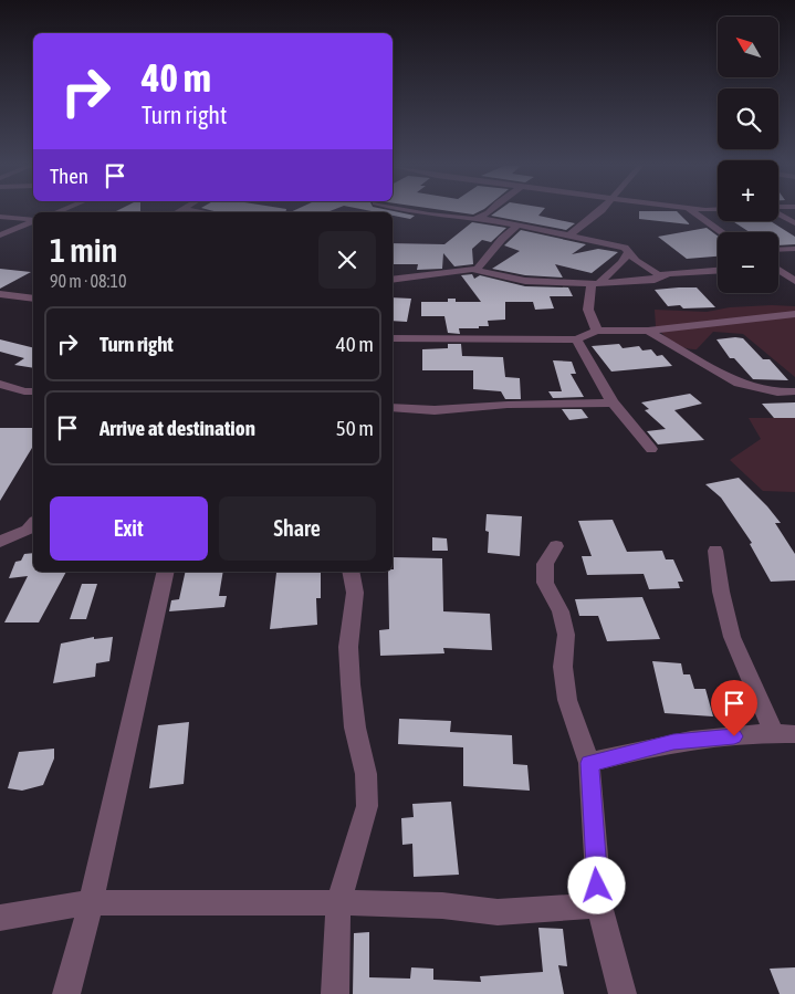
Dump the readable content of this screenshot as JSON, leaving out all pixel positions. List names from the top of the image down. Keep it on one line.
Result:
{"north":"top left","page":{"map_buttons":["+","−"],"turn":["40 m","Turn right"],"then":"Then","heading":["1 min","90 m · 08:10"],"list":[{"name":"Turn right","value":"40 m"},{"name":"Arrive at destination","value":"50 m"}],"buttons":["Exit","Share"]}}
